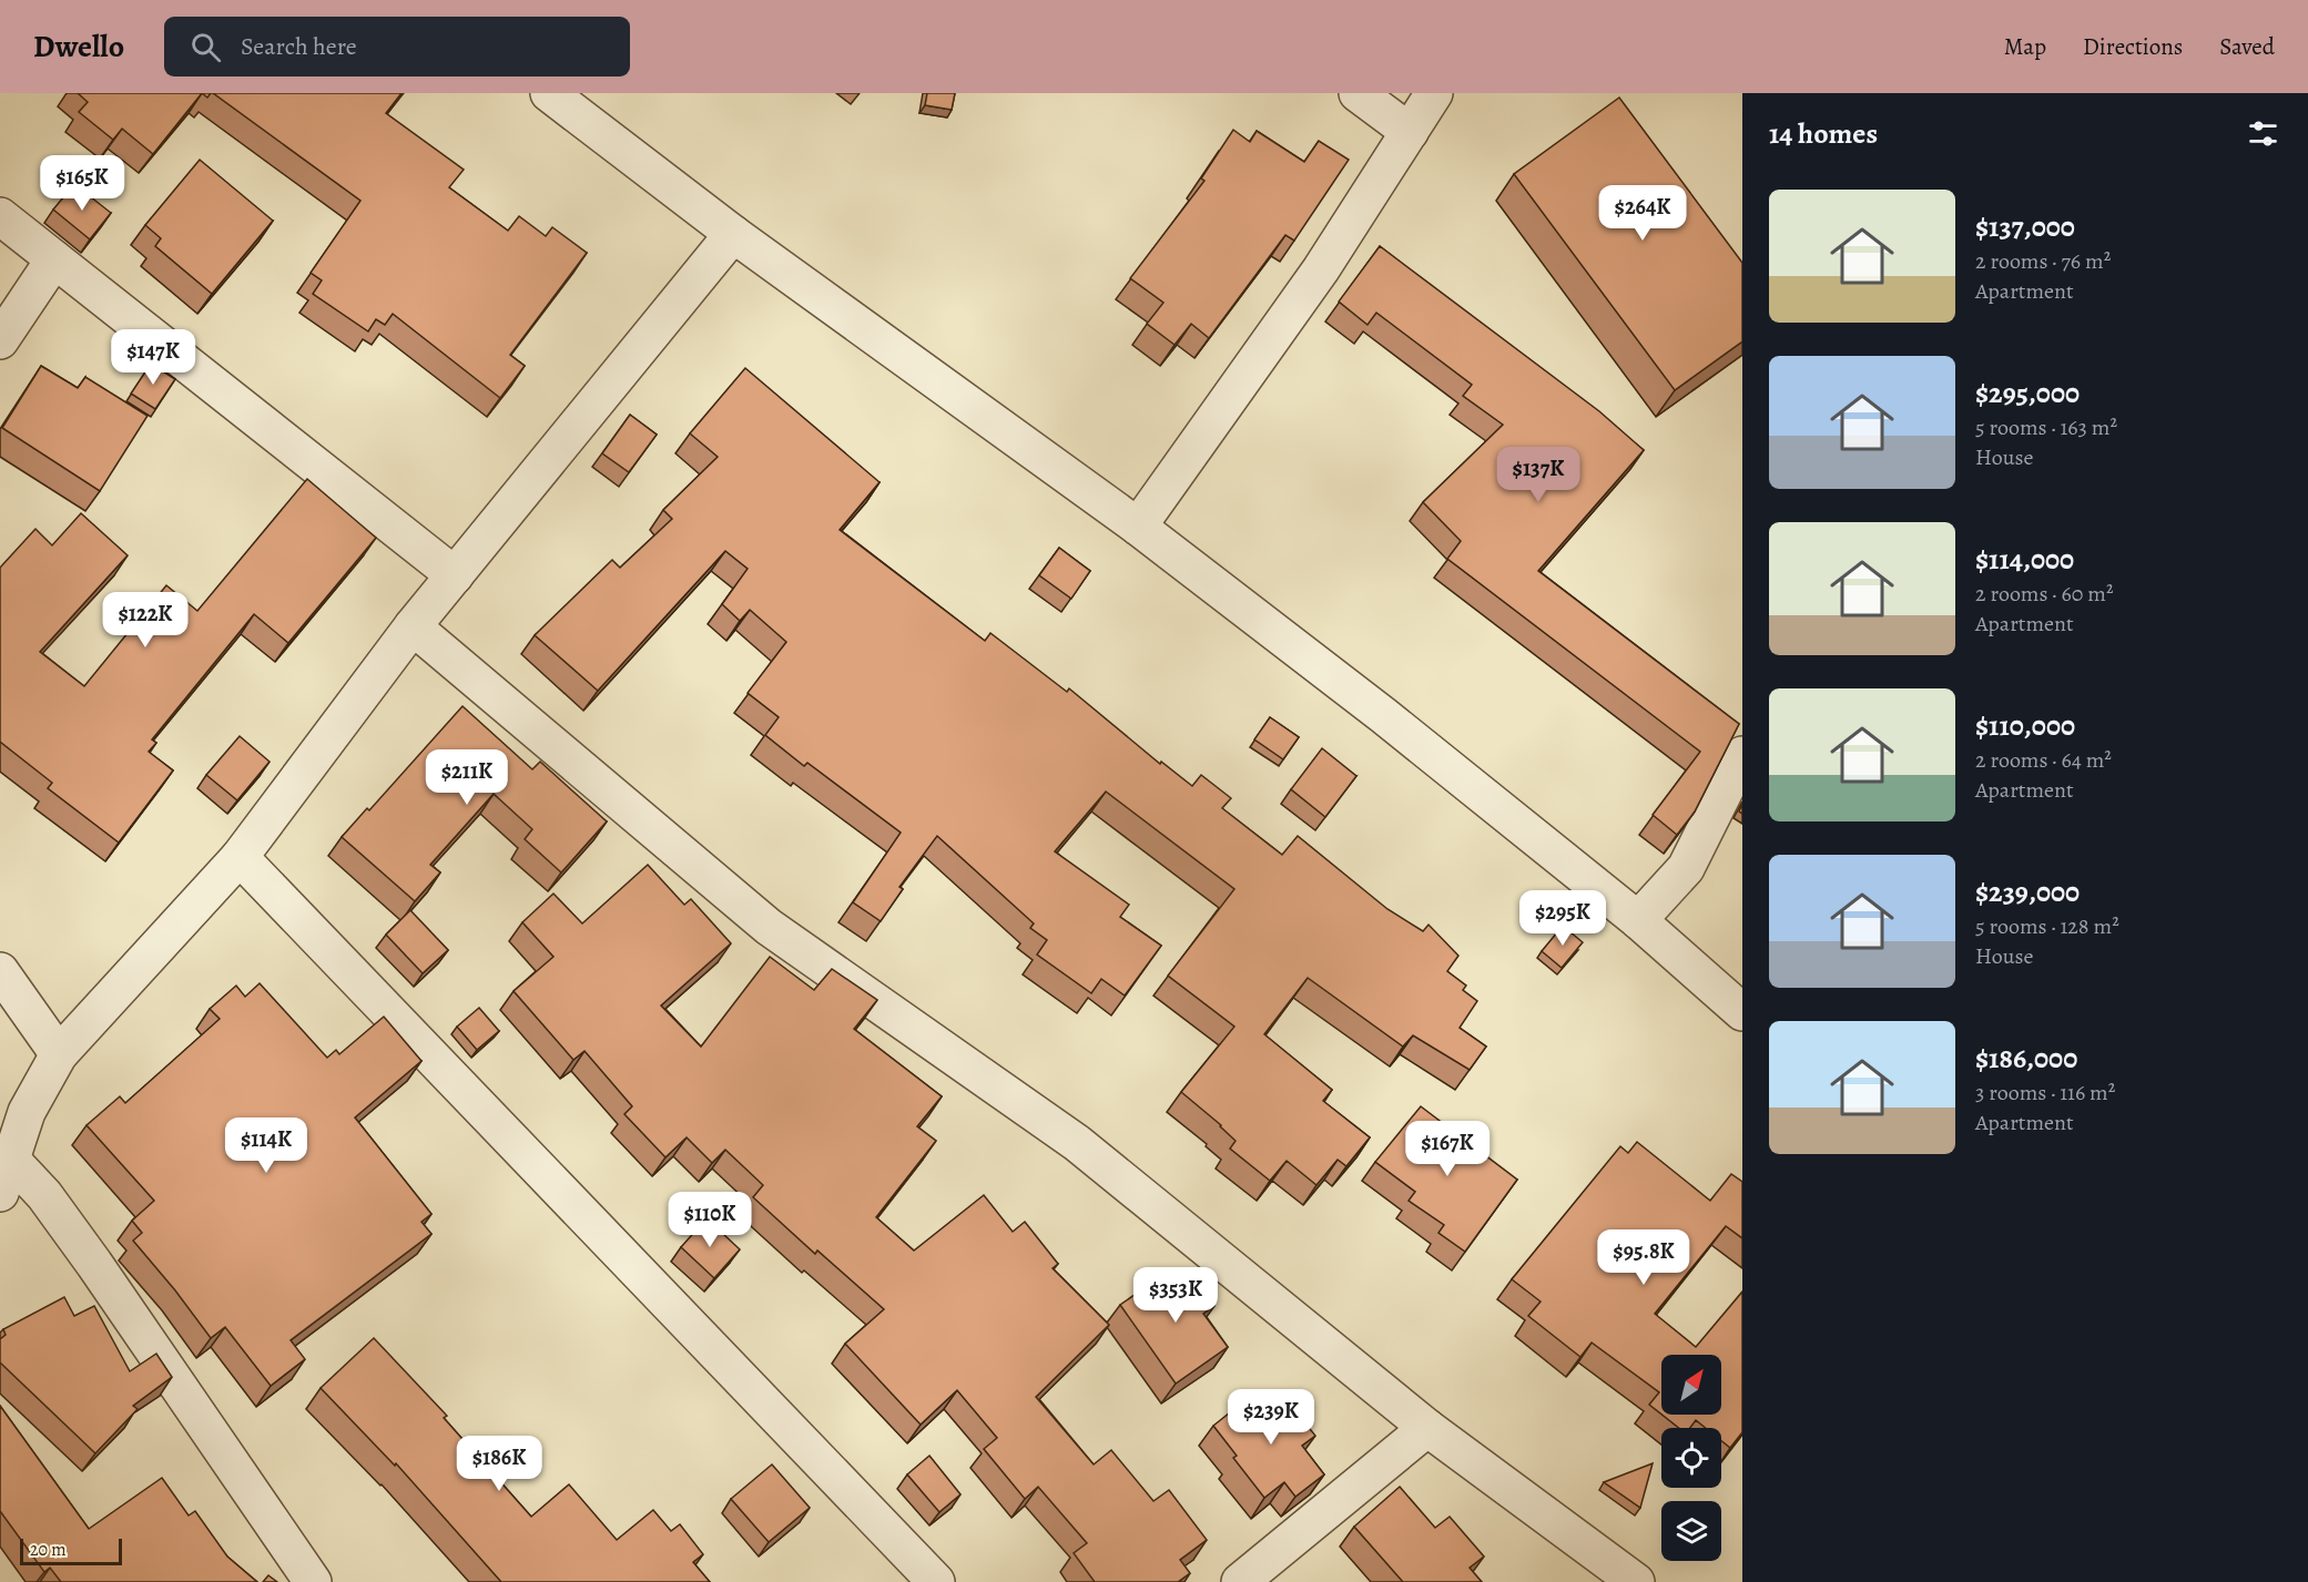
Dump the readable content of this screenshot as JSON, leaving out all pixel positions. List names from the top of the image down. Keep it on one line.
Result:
{"scale_bar":"20 m","north":"top right","page":{"header":"Dwello","search":"Search here","nav":["Map","Directions","Saved"],"heading":"14 homes","price":["$165K","$264K","$147K","$137K","$122K","$211K","$295K","$114K","$167K","$110K","$95.8K","$353K","$239K","$186K"],"list":[{"name":"$137,000","note":"2 rooms · 76 m² · Apartment"},{"name":"$295,000","note":"5 rooms · 163 m² · House"},{"name":"$114,000","note":"2 rooms · 60 m² · Apartment"},{"name":"$110,000","note":"2 rooms · 64 m² · Apartment"},{"name":"$239,000","note":"5 rooms · 128 m² · House"},{"name":"$186,000","note":"3 rooms · 116 m² · Apartment"}],"scale":"20 m"}}
